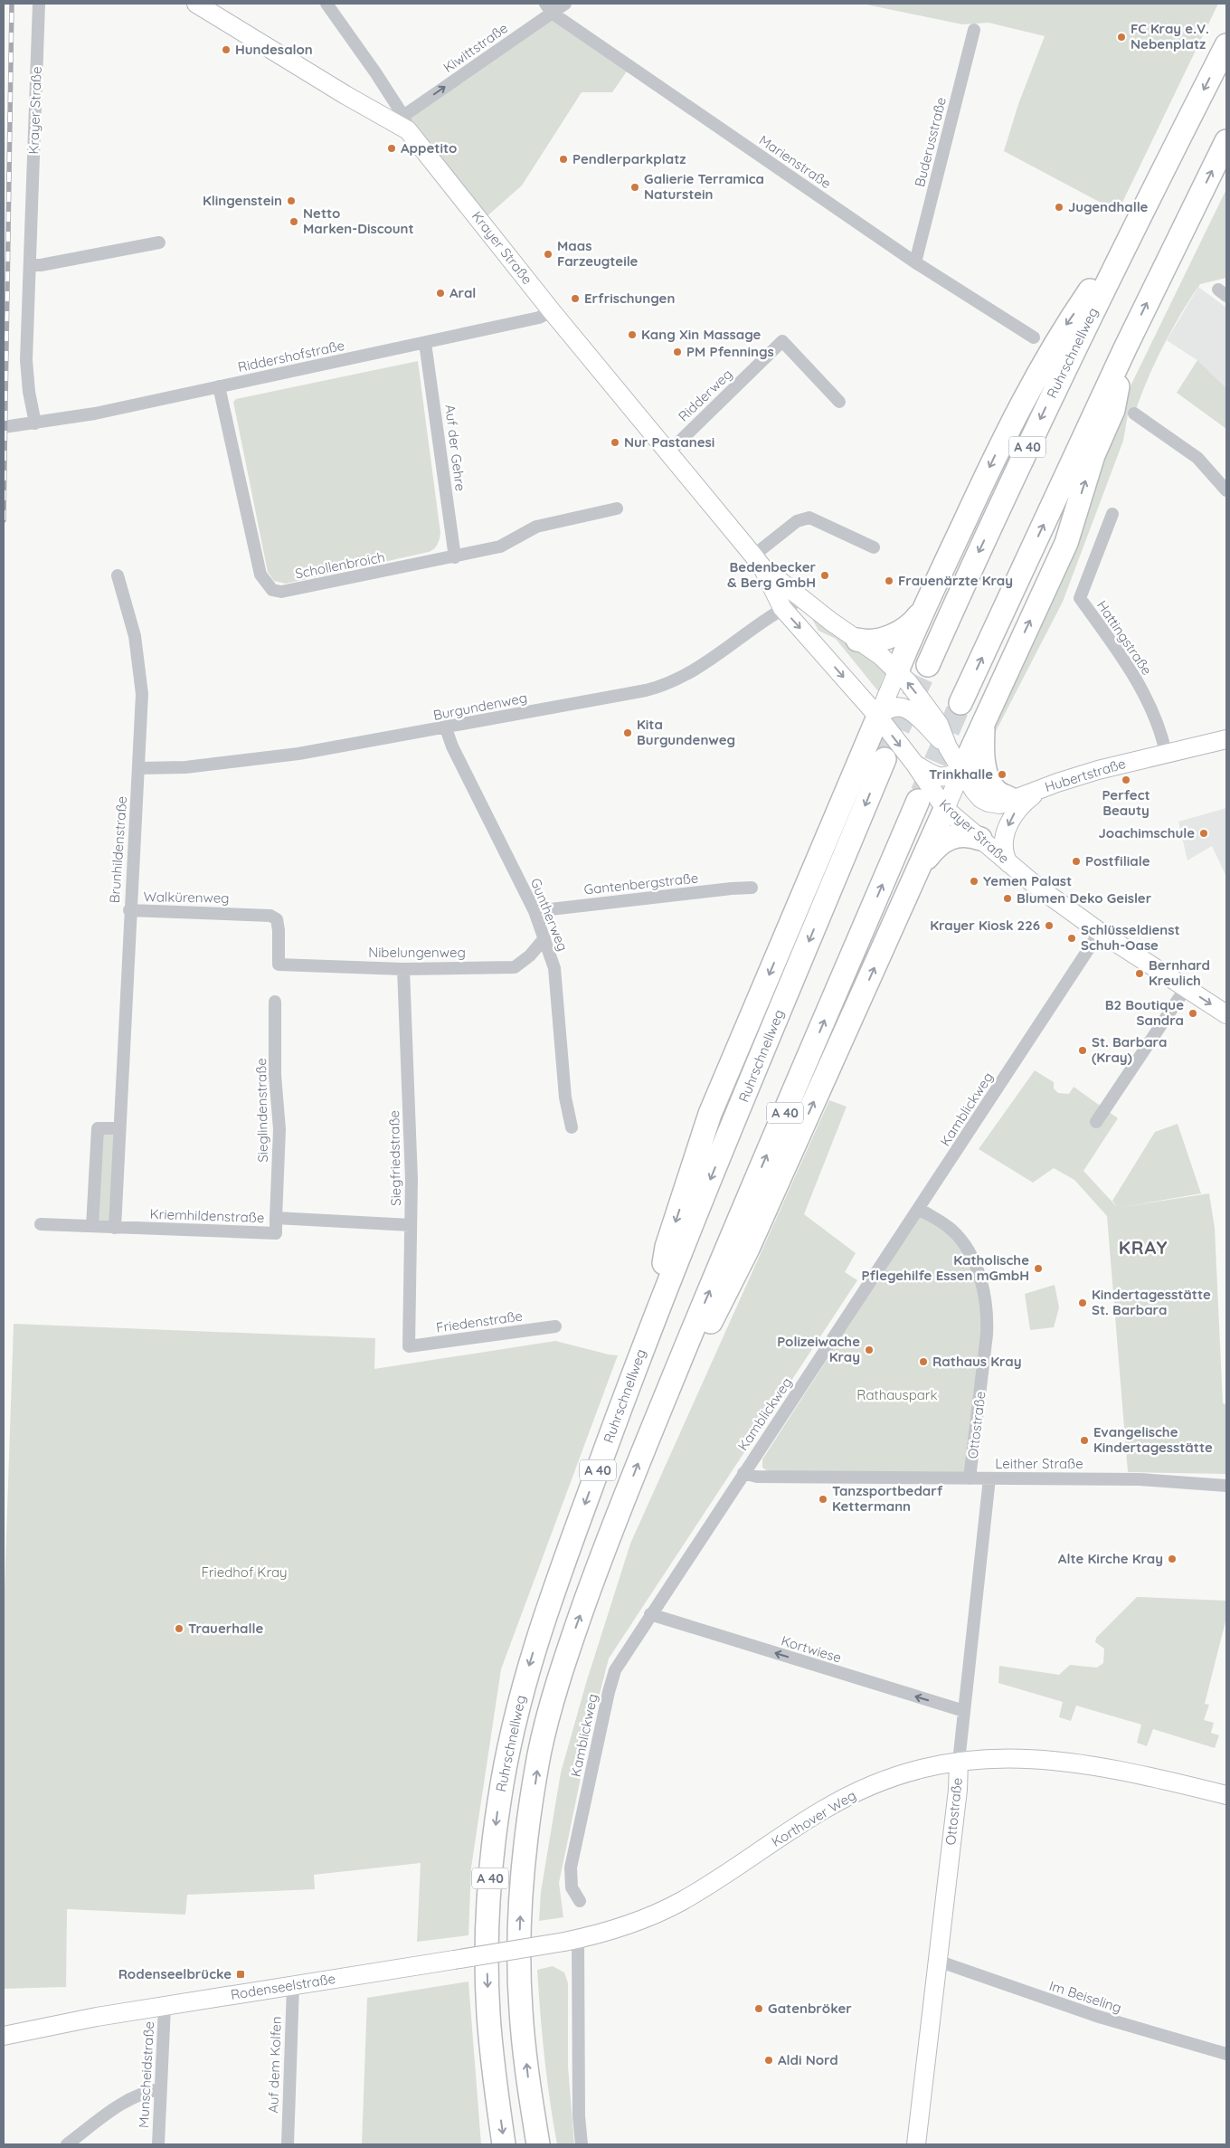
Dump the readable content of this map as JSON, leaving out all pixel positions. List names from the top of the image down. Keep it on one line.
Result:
{"streets":{"highway":["Ruhrschnellweg","A 40"],"main road":["Krayer Straße","Hubertstraße","Ottostraße","Korthover Weg","Rodenseelstraße"],"street":["Kiwittstraße","Buderusstraße","Marienstraße","Riddershofstraße","Ridderweg","Auf der Gehre","Schollenbroich","Hattingstraße","Burgundenweg","Brunhildenstraße","Gantenbergstraße","Walkürenweg","Guntherweg","Nibelungenweg","Kamblickweg","Sieglindenstraße","Siegfriedstraße","Kriemhildenstraße","Friedenstraße","Leither Straße","Kortwiese","Im Beiseling","Auf dem Kolfen","Munscheidstraße"]},"crossings":[["Kiwittstraße","Krayer Straße"],["Kiwittstraße","Marienstraße"],["Krayer Straße","Riddershofstraße"],["Krayer Straße","Ridderweg"],["Krayer Straße","Burgundenweg"],["Krayer Straße","Hubertstraße"],["Krayer Straße","Kamblickweg"],["Buderusstraße","Marienstraße"],["Riddershofstraße","Auf der Gehre"],["Riddershofstraße","Schollenbroich"],["Auf der Gehre","Schollenbroich"],["Hattingstraße","Hubertstraße"],["Burgundenweg","Brunhildenstraße"],["Burgundenweg","Guntherweg"],["Brunhildenstraße","Walkürenweg"],["Brunhildenstraße","Kriemhildenstraße"],["Gantenbergstraße","Guntherweg"],["Walkürenweg","Nibelungenweg"],["Guntherweg","Nibelungenweg"],["Nibelungenweg","Siegfriedstraße"],["Kamblickweg","Ottostraße"],["Kamblickweg","Leither Straße"],["Kamblickweg","Kortwiese"],["Sieglindenstraße","Kriemhildenstraße"],["Siegfriedstraße","Kriemhildenstraße"],["Siegfriedstraße","Friedenstraße"],["Ottostraße","Leither Straße"],["Ottostraße","Kortwiese"],["Ottostraße","Korthover Weg"],["Ottostraße","Im Beiseling"],["Korthover Weg","Rodenseelstraße"],["Rodenseelstraße","Auf dem Kolfen"],["Rodenseelstraße","Munscheidstraße"]],"one_way":["Kiwittstraße","Kortwiese"],"districts":["KRAY"],"parks":["Rathauspark","Friedhof Kray"],"places":{"other":["FC Kray e.V. Nebenplatz","Hundesalon","Appetito","Pendlerparkplatz","Galierie Terramica Naturstein","Klingenstein","Jugendhalle","Netto Marken-Discount","Maas Farzeugteile","Aral","Erfrischungen","Kang Xin Massage","PM Pfennings","Nur Pastanesi","Bedenbecker & Berg GmbH","Frauenärzte Kray","Kita Burgundenweg","Trinkhalle","Perfect Beauty","Joachimschule","Postfiliale","Yemen Palast","Blumen Deko Geisler","Krayer Kiosk 226","Schlüsseldienst Schuh-Oase","Bernhard Kreulich","B2 Boutique Sandra","St. Barbara (Kray)","Katholische Pflegehilfe Essen mGmbH","Kindertagesstätte St. Barbara","Polizeiwache Kray","Rathaus Kray","Evangelische Kindertagesstätte","Tanzsportbedarf Kettermann","Alte Kirche Kray","Trauerhalle","Gatenbröker","Aldi Nord"],"transit":["Rodenseelbrücke"]}}
